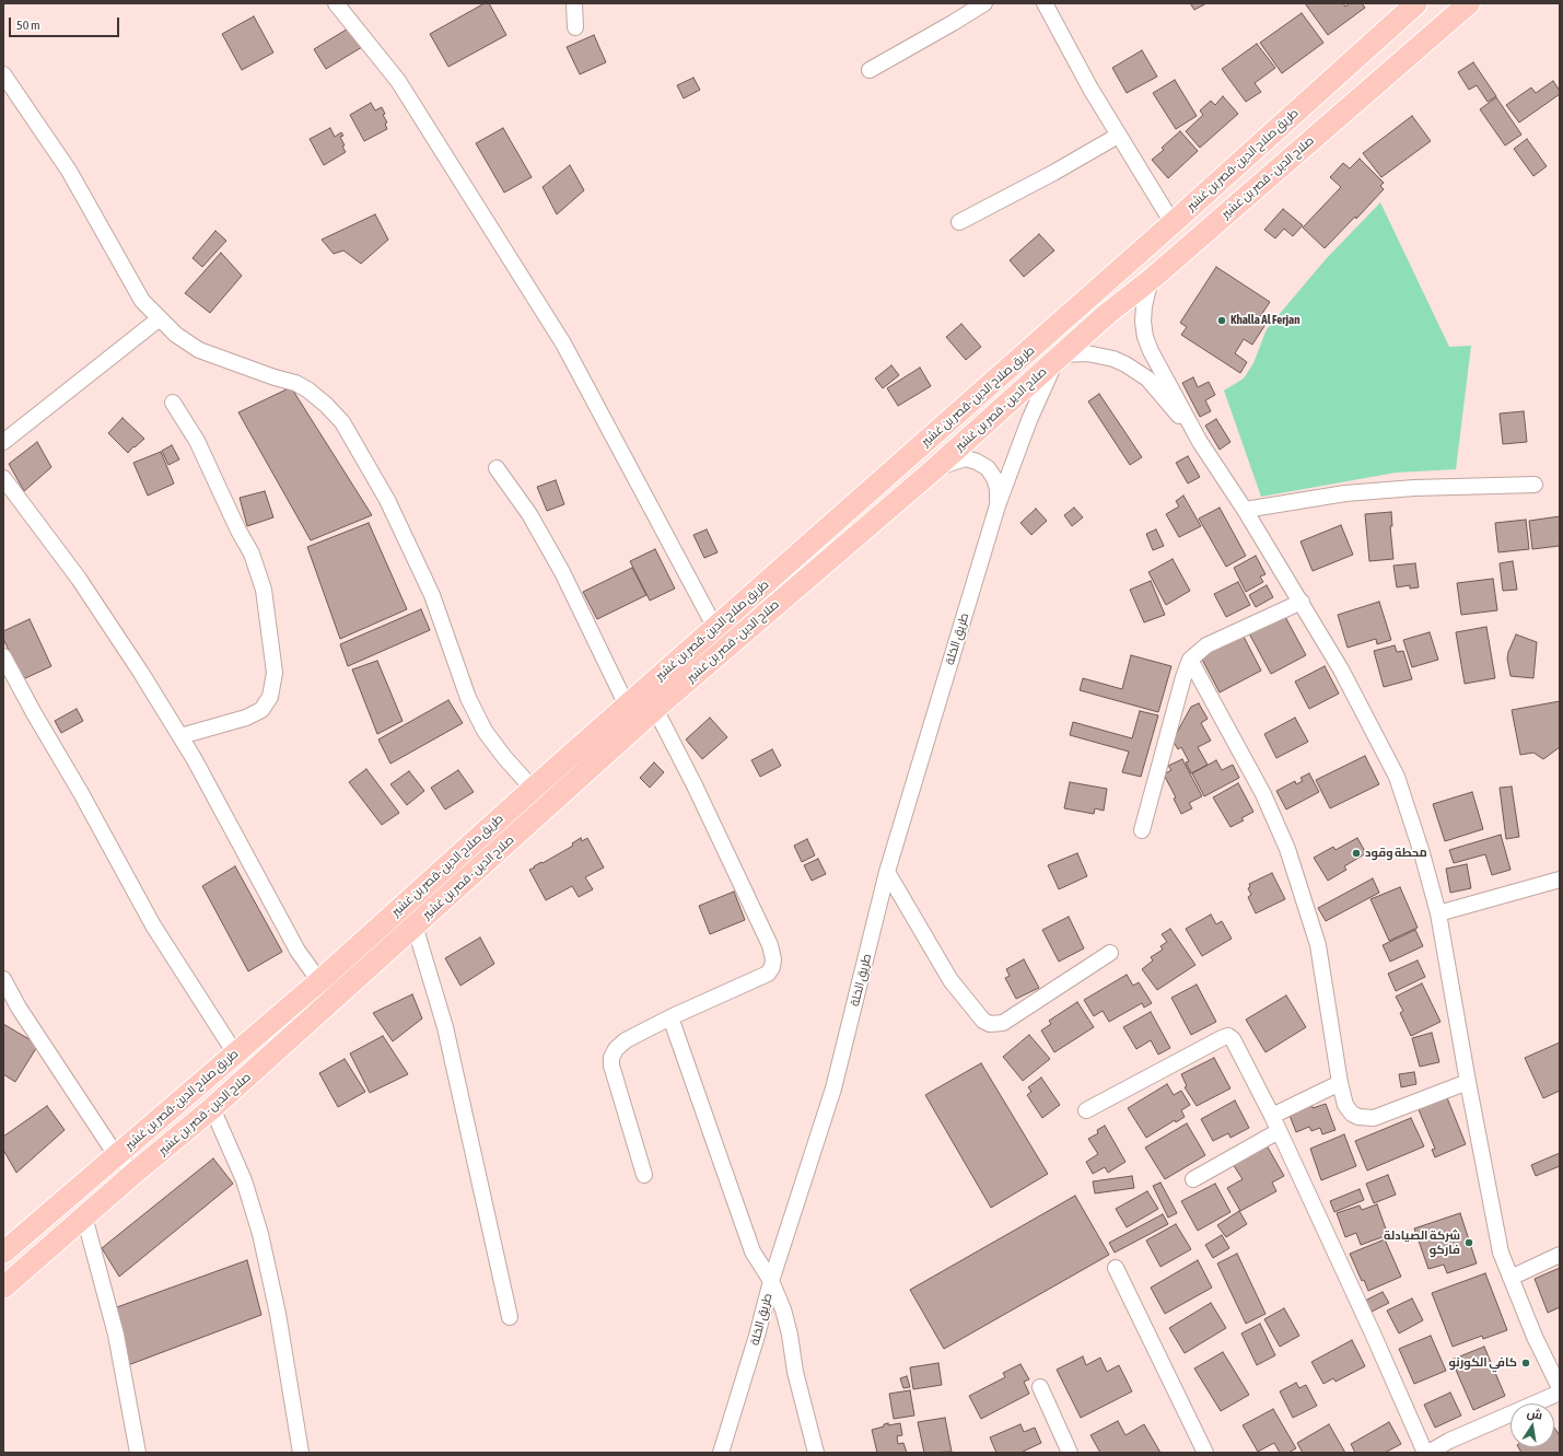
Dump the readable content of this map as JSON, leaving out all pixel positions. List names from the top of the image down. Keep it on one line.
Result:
{"streets":{"highway":["طريق صلاح الدين -قصر بن غشير","صلاح الدين - قصر بن غشير"],"street":["طريق الخلة"]},"crossings":[["صلاح الدين - قصر بن غشير","طريق الخلة"]],"places":["Khalla Al Ferjan","محطة وقود","شركة الصيادلة فاركو","كافي الكورنو"],"scale_bar":"50 m","north":"top"}
